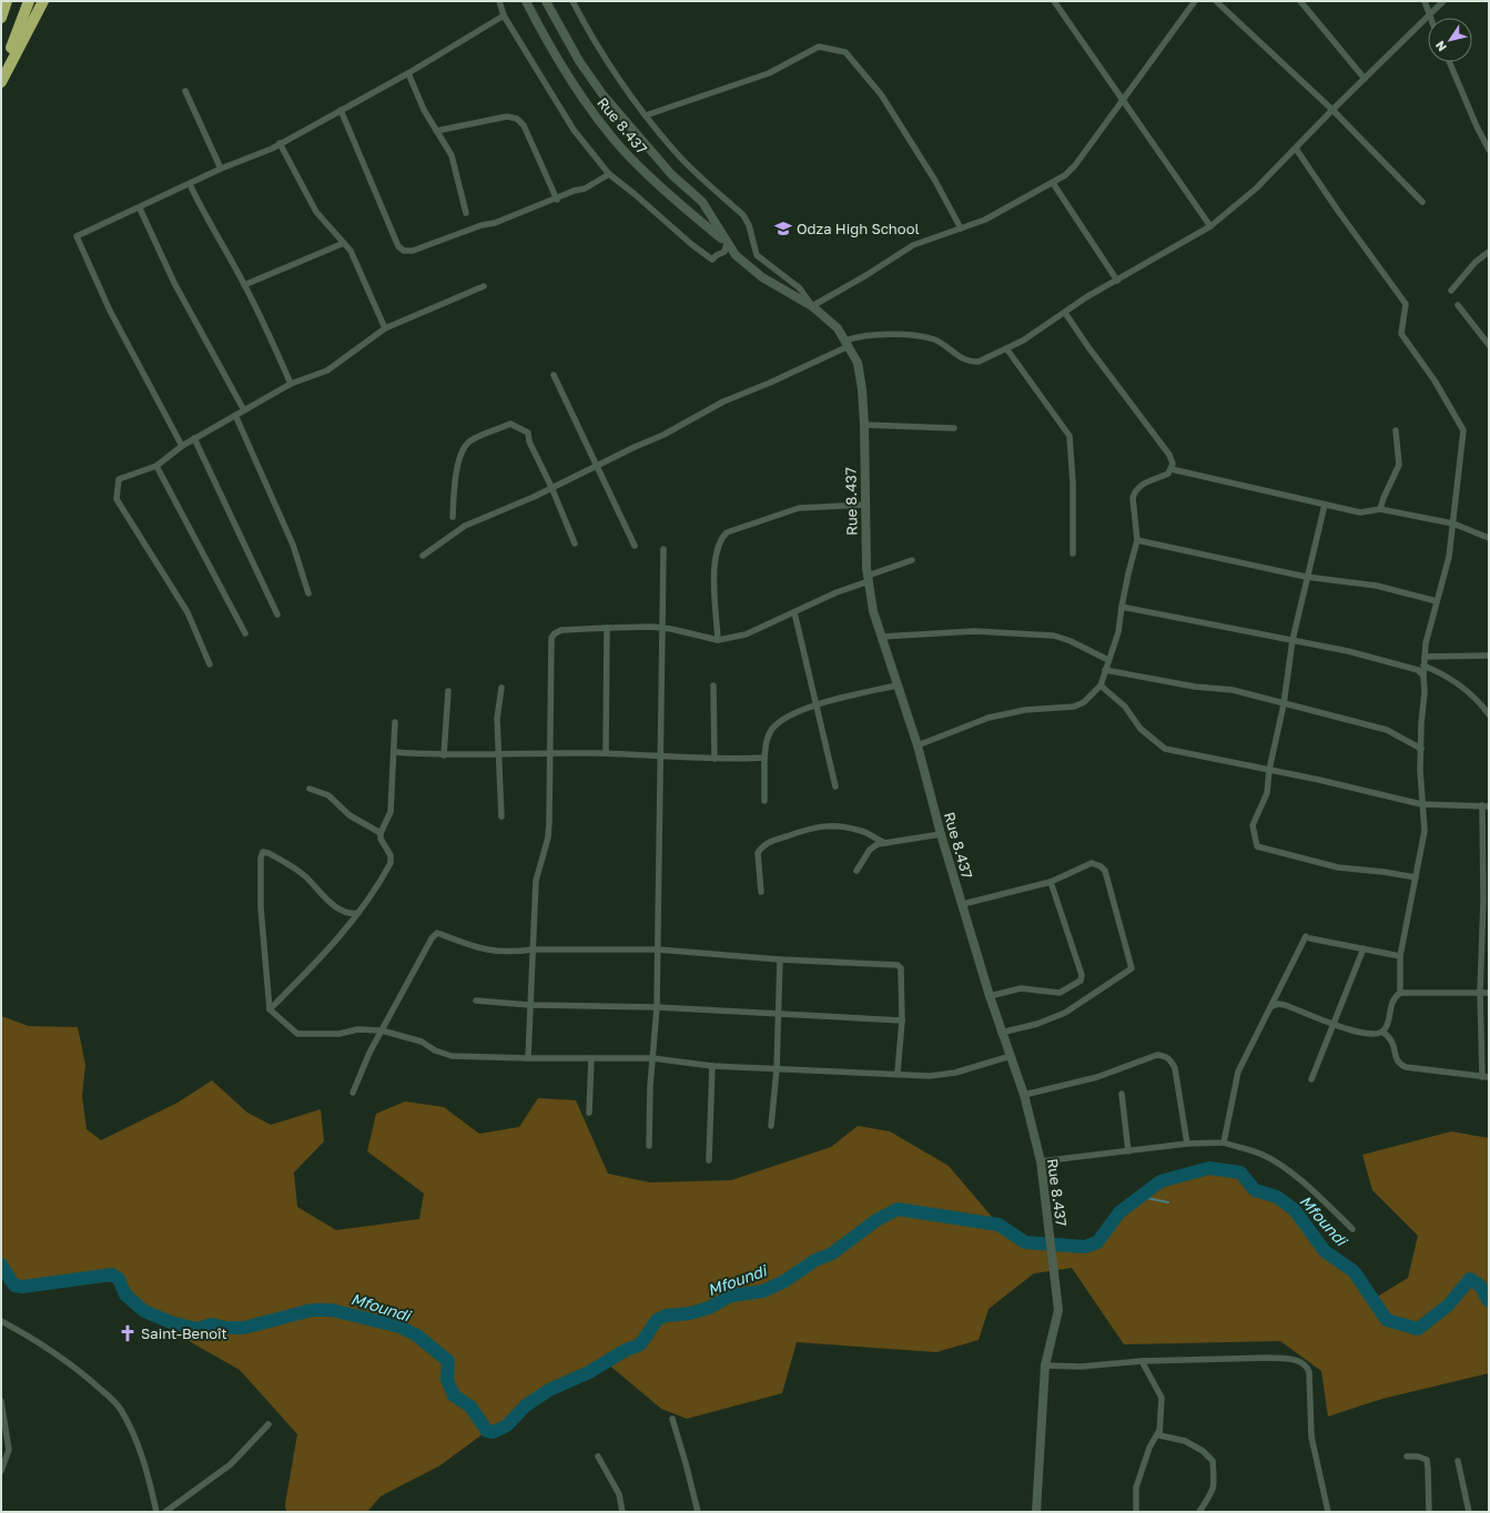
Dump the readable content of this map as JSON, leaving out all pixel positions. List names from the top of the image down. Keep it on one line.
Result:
{"streets":{"main road":["Rue 8.437"]},"water":["Mfoundi"],"places":{"school or university":["Odza High School"],"church":["Saint-Benoît"]},"north":"bottom left"}
